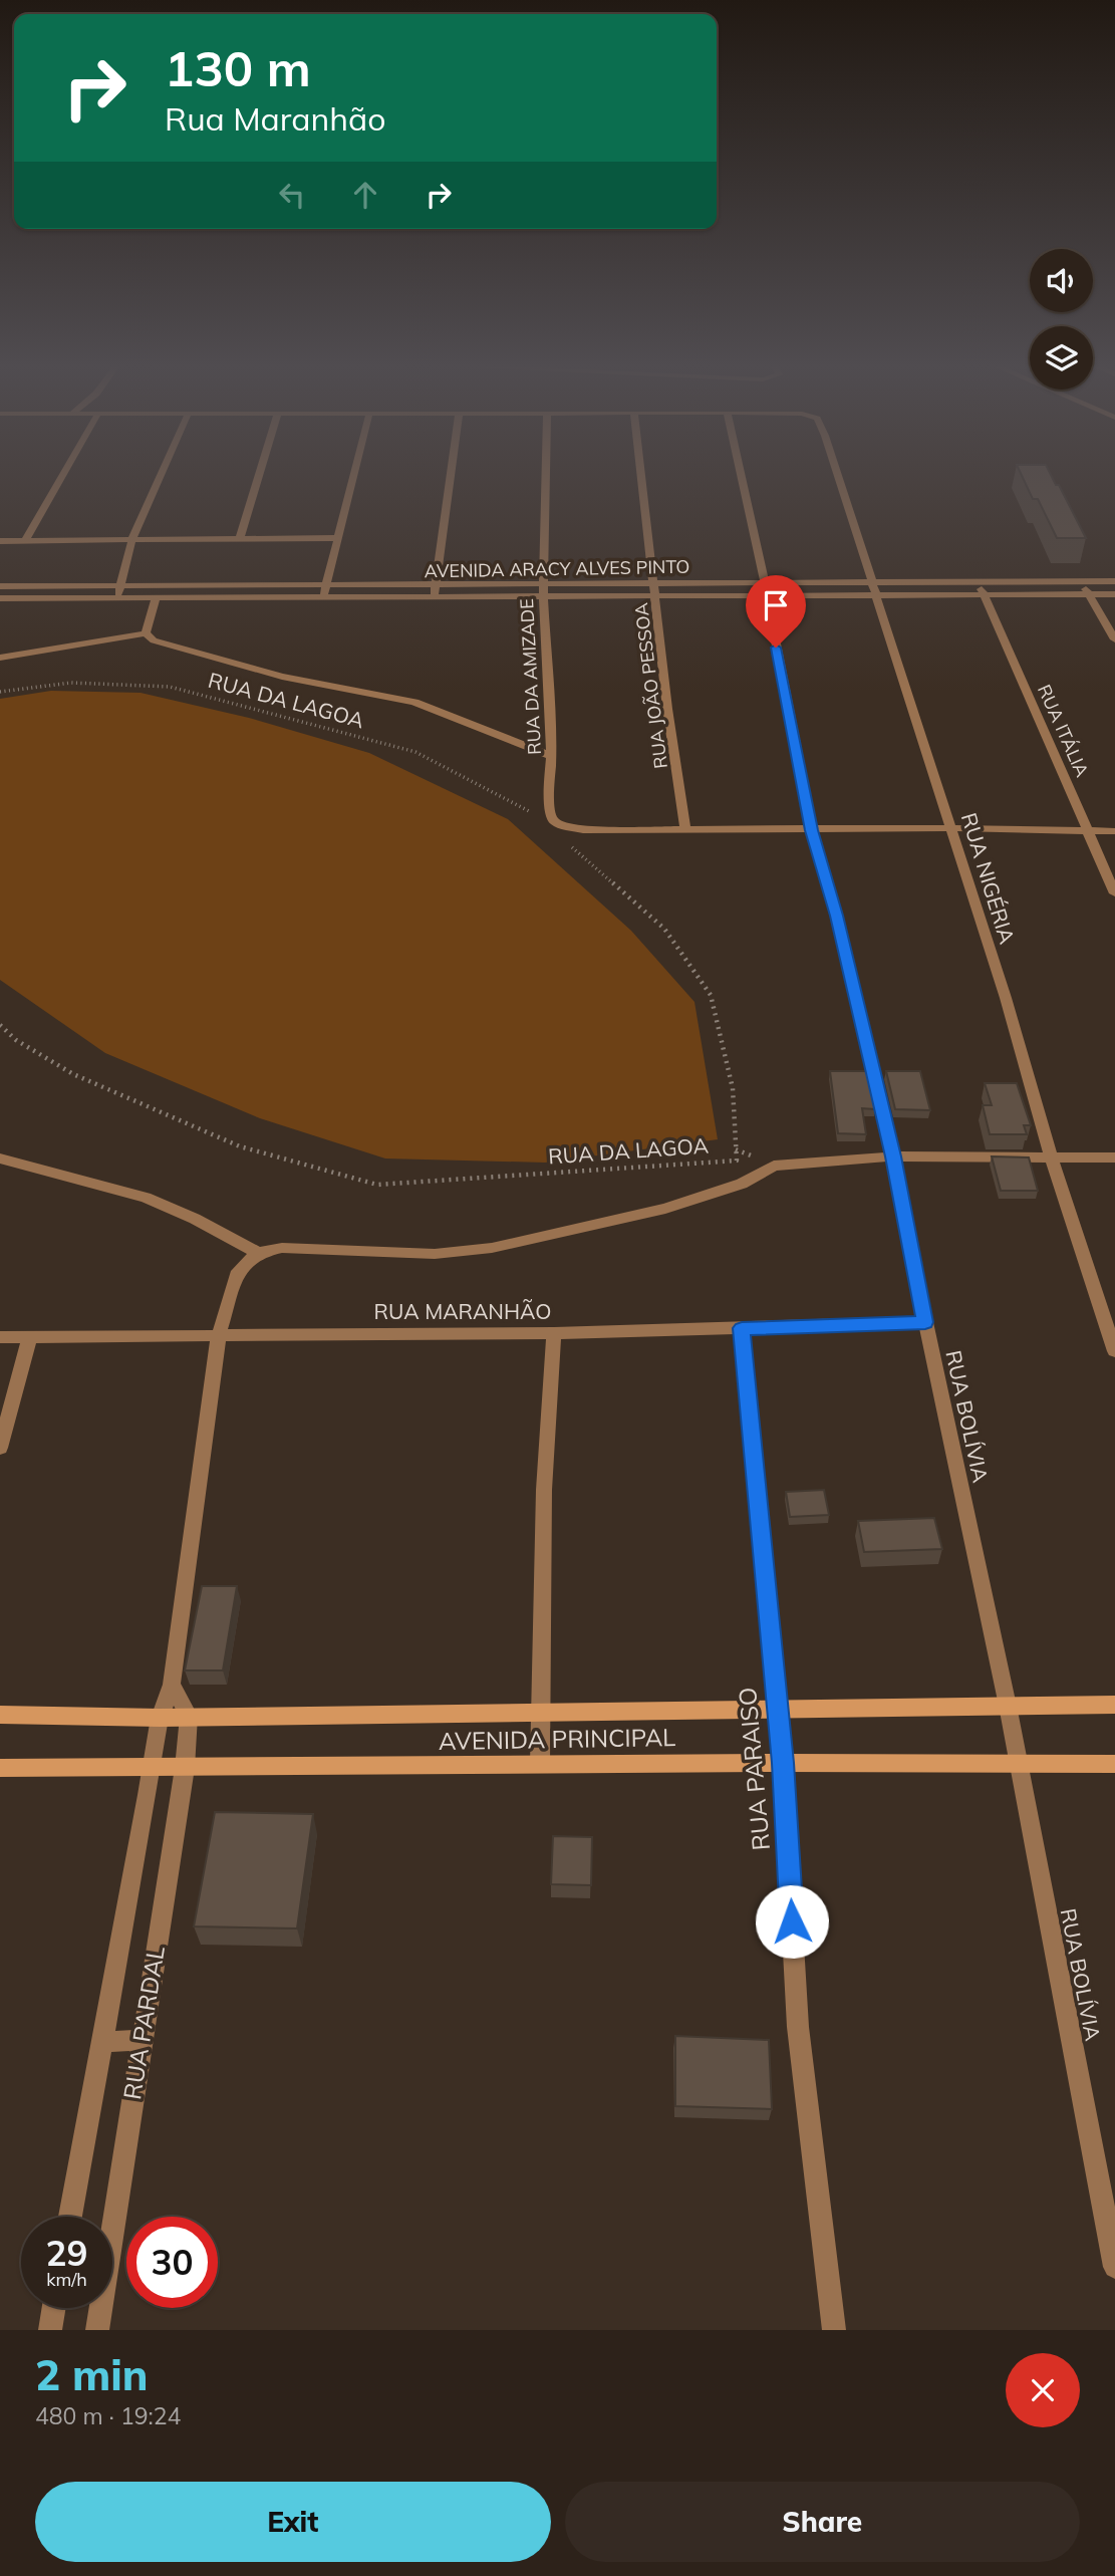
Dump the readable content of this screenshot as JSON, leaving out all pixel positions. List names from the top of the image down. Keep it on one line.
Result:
{"streets":{"street":["AVENIDA ARACY ALVES PINTO","RUA DA AMIZADE","RUA JOÃO PESSOA","RUA ITÁLIA","RUA NIGÉRIA","RUA MARANHÃO","RUA BOLÍVIA","AVENIDA PRINCIPAL","RUA PARAISO","RUA PARDAL"],"path":["RUA DA LAGOA"]},"crossings":[["AVENIDA ARACY ALVES PINTO","RUA DA AMIZADE"],["AVENIDA ARACY ALVES PINTO","RUA JOÃO PESSOA"],["AVENIDA ARACY ALVES PINTO","RUA ITÁLIA"],["AVENIDA ARACY ALVES PINTO","RUA NIGÉRIA"],["AVENIDA ARACY ALVES PINTO","RUA BOLÍVIA"],["RUA DA AMIZADE","RUA JOÃO PESSOA"],["RUA MARANHÃO","RUA BOLÍVIA"],["RUA MARANHÃO","RUA PARAISO"],["RUA MARANHÃO","RUA PARDAL"],["RUA BOLÍVIA","AVENIDA PRINCIPAL"],["AVENIDA PRINCIPAL","RUA PARAISO"],["AVENIDA PRINCIPAL","RUA PARDAL"]],"page":{"turn":["130 m","Rua Maranhão"],"speed":"29 km/h","limit":"30","heading":["2 min","480 m · 19:24"],"buttons":["Exit","Share"]}}
